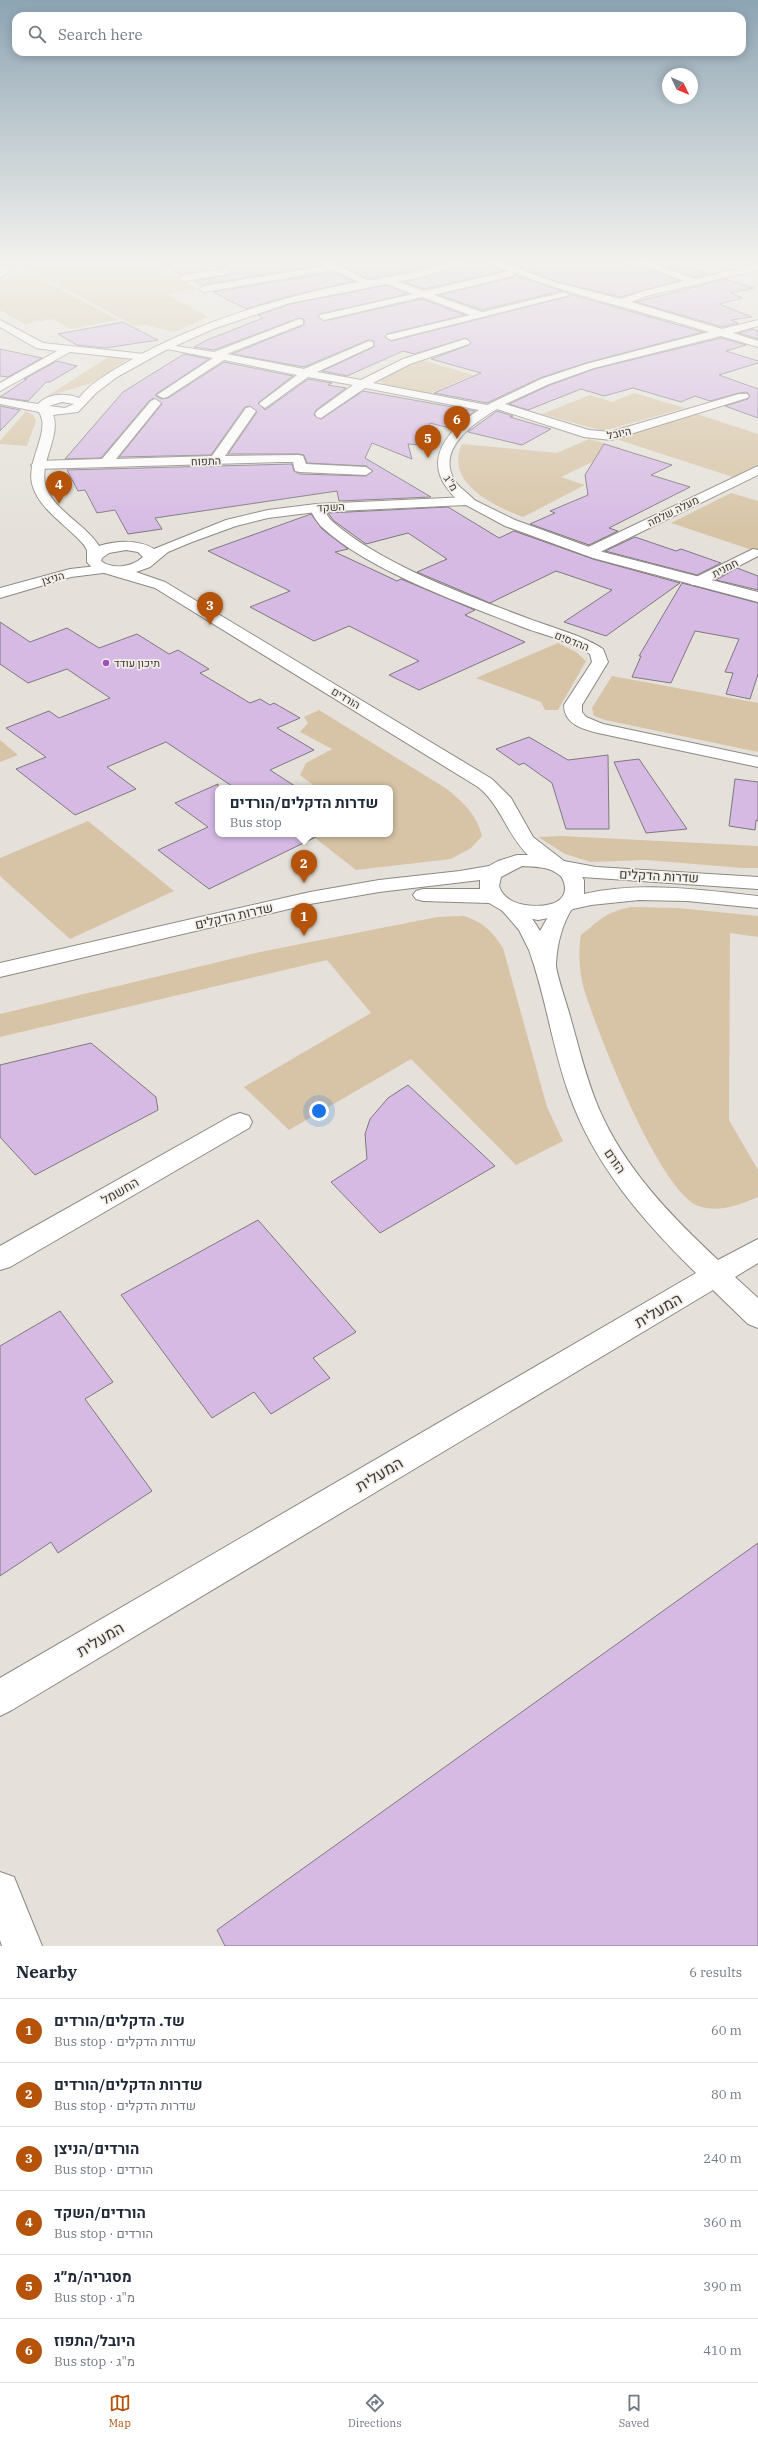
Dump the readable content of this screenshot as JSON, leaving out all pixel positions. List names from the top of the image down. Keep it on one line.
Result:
{"streets":{"street":["היובל","התפוח","מ\"ג","השקד","מעלה שלמה","חמנית","הניצן","ההדסים","הורדים","שדרות הדקלים","הזרם","החשמל","המעלית"]},"crossings":[["היובל","מ\"ג"],["מ\"ג","השקד"],["מ\"ג","מעלה שלמה"],["מ\"ג","חמנית"],["השקד","הניצן"],["השקד","ההדסים"],["השקד","הורדים"],["הניצן","הורדים"],["הורדים","שדרות הדקלים"],["הורדים","הזרם"],["שדרות הדקלים","הזרם"],["הזרם","המעלית"]],"places":["תיכון עודד"],"north":"bottom right","page":{"search":"Search here","pins":["6","5","4","3","2","1"],"popup":["שדרות הדקלים/הורדים","Bus stop"],"heading":["Nearby","6 results"],"list":[{"mark":"1","name":"שד. הדקלים/הורדים","note":"Bus stop · שדרות הדקלים","value":"60 m"},{"mark":"2","name":"שדרות הדקלים/הורדים","note":"Bus stop · שדרות הדקלים","value":"80 m"},{"mark":"3","name":"הורדים/הניצן","note":"Bus stop · הורדים","value":"240 m"},{"mark":"4","name":"הורדים/השקד","note":"Bus stop · הורדים","value":"360 m"},{"mark":"5","name":"מסגריה/מ״ג","note":"Bus stop · מ\"ג","value":"390 m"},{"mark":"6","name":"היובל/התפוז","note":"Bus stop · מ\"ג","value":"410 m"}],"nav":["Map","Directions","Saved"]}}
